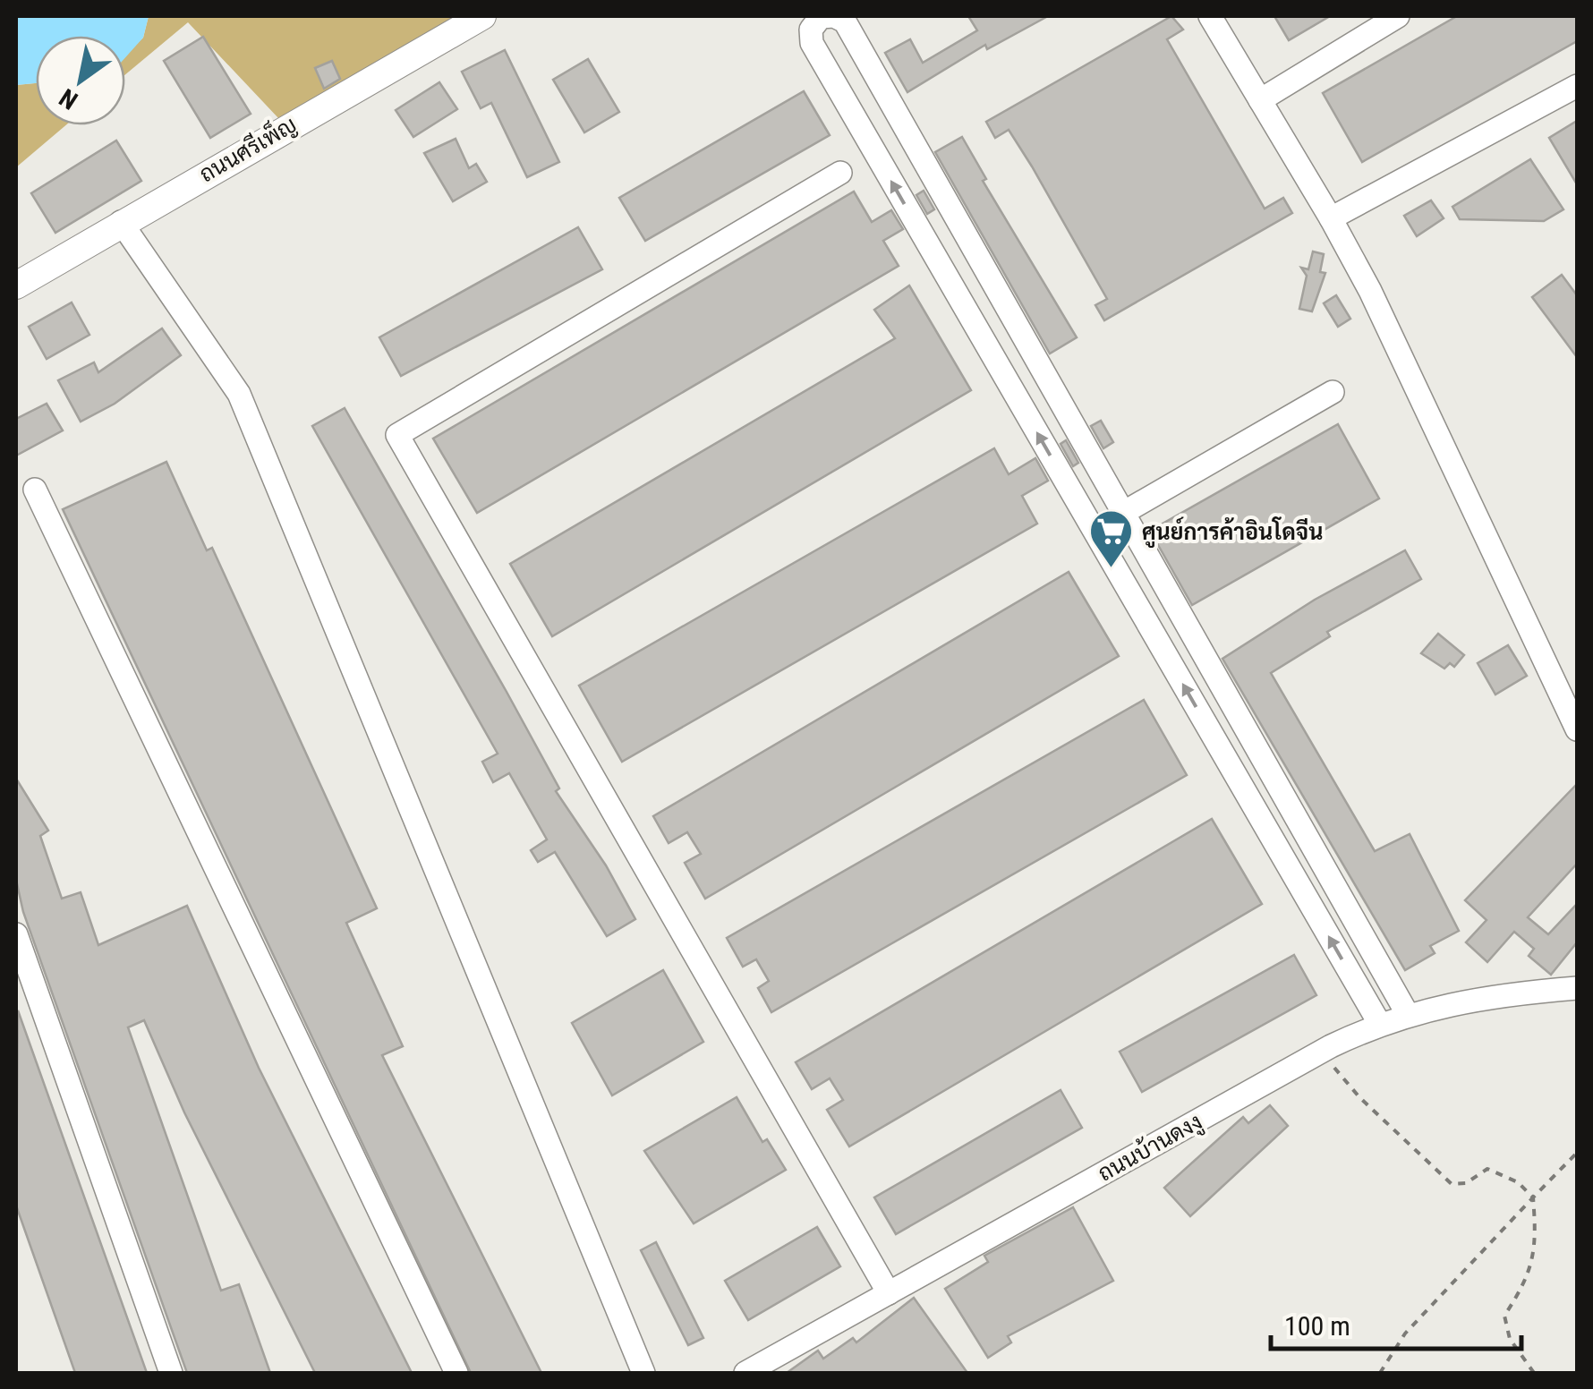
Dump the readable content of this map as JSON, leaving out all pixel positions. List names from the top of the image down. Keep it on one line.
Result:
{"streets":{"main road":["ถนนศรีเพ็ญ"],"street":["ถนนบ้านดงงู"]},"places":{"supermarket":["ศูนย์การค้าอินโดจีน"]},"scale_bar":"100 m","north":"bottom left"}
